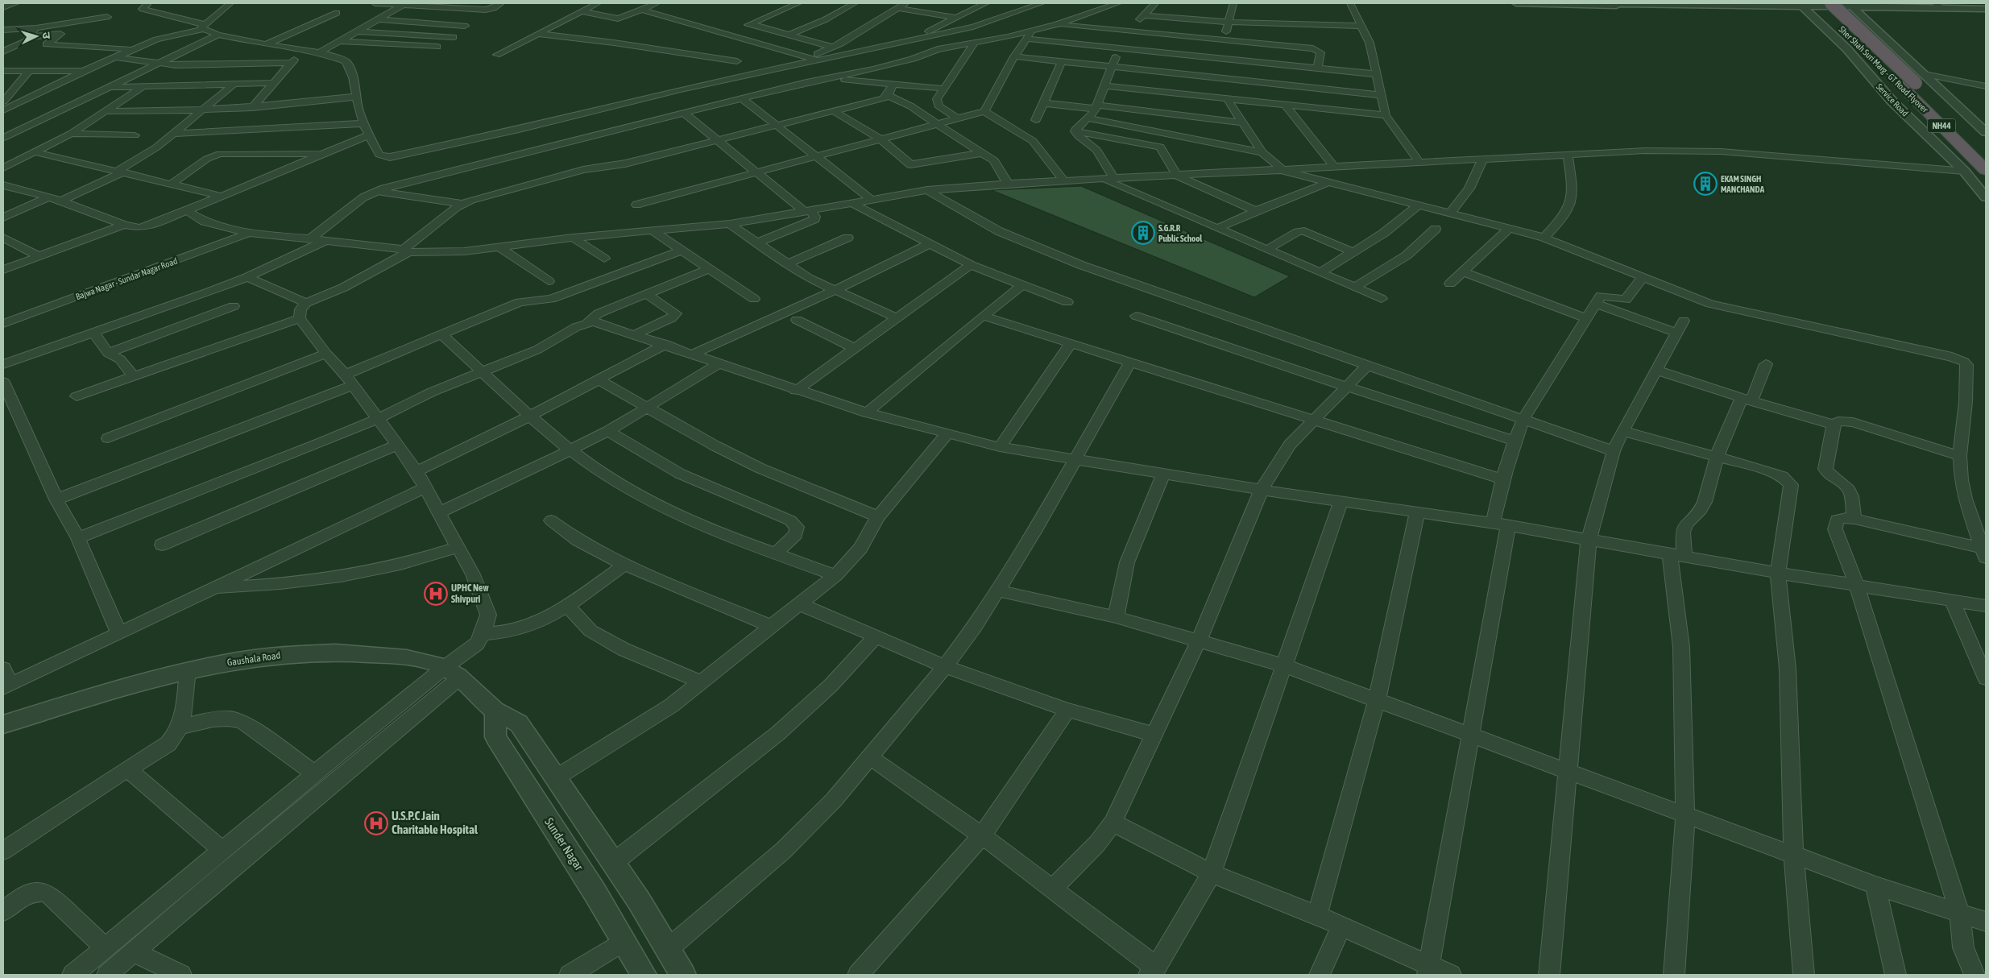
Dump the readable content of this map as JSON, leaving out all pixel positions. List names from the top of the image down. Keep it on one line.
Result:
{"streets":{"highway":["Sher Shah Suri Marg - GT Road Flyover","NH44"],"street":["Service Road","Bajwa Nagar - Sundar Nagar Road","Gaushala Road","Sunder Nagar"]},"crossings":[["Sher Shah Suri Marg - GT Road Flyover","Service Road"],["Gaushala Road","Sunder Nagar"]],"places":{"building":["EKAM SINGH MANCHANDA","S.G.R.R Public School"],"hospital":["UPHC New Shivpuri","U.S.P.C Jain Charitable Hospital"]},"north":"right"}
